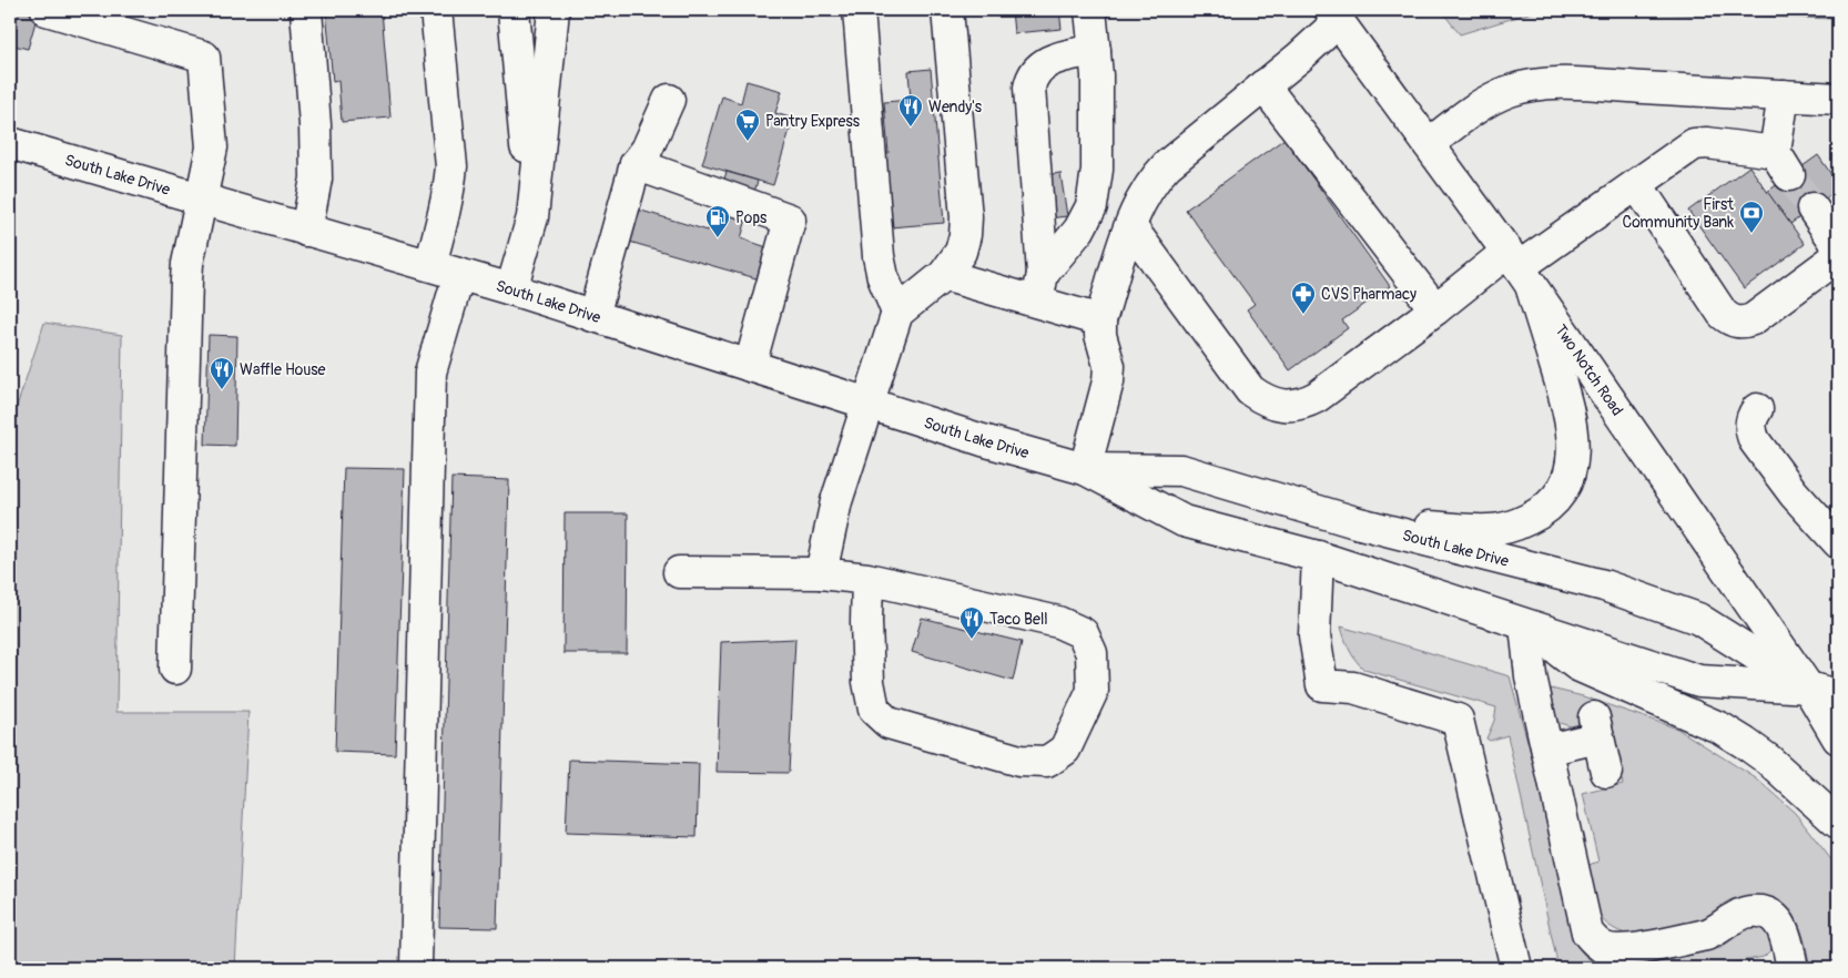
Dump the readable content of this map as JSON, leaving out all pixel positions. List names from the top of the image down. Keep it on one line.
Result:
{"streets":{"main road":["South Lake Drive","Two Notch Road"]},"crossings":[["South Lake Drive","Two Notch Road"]],"places":{"restaurant":["Wendy's","Waffle House","Taco Bell"],"supermarket":["Pantry Express"],"bank":["First Community Bank"],"fuel station":["Pops"],"pharmacy":["CVS Pharmacy"]}}
